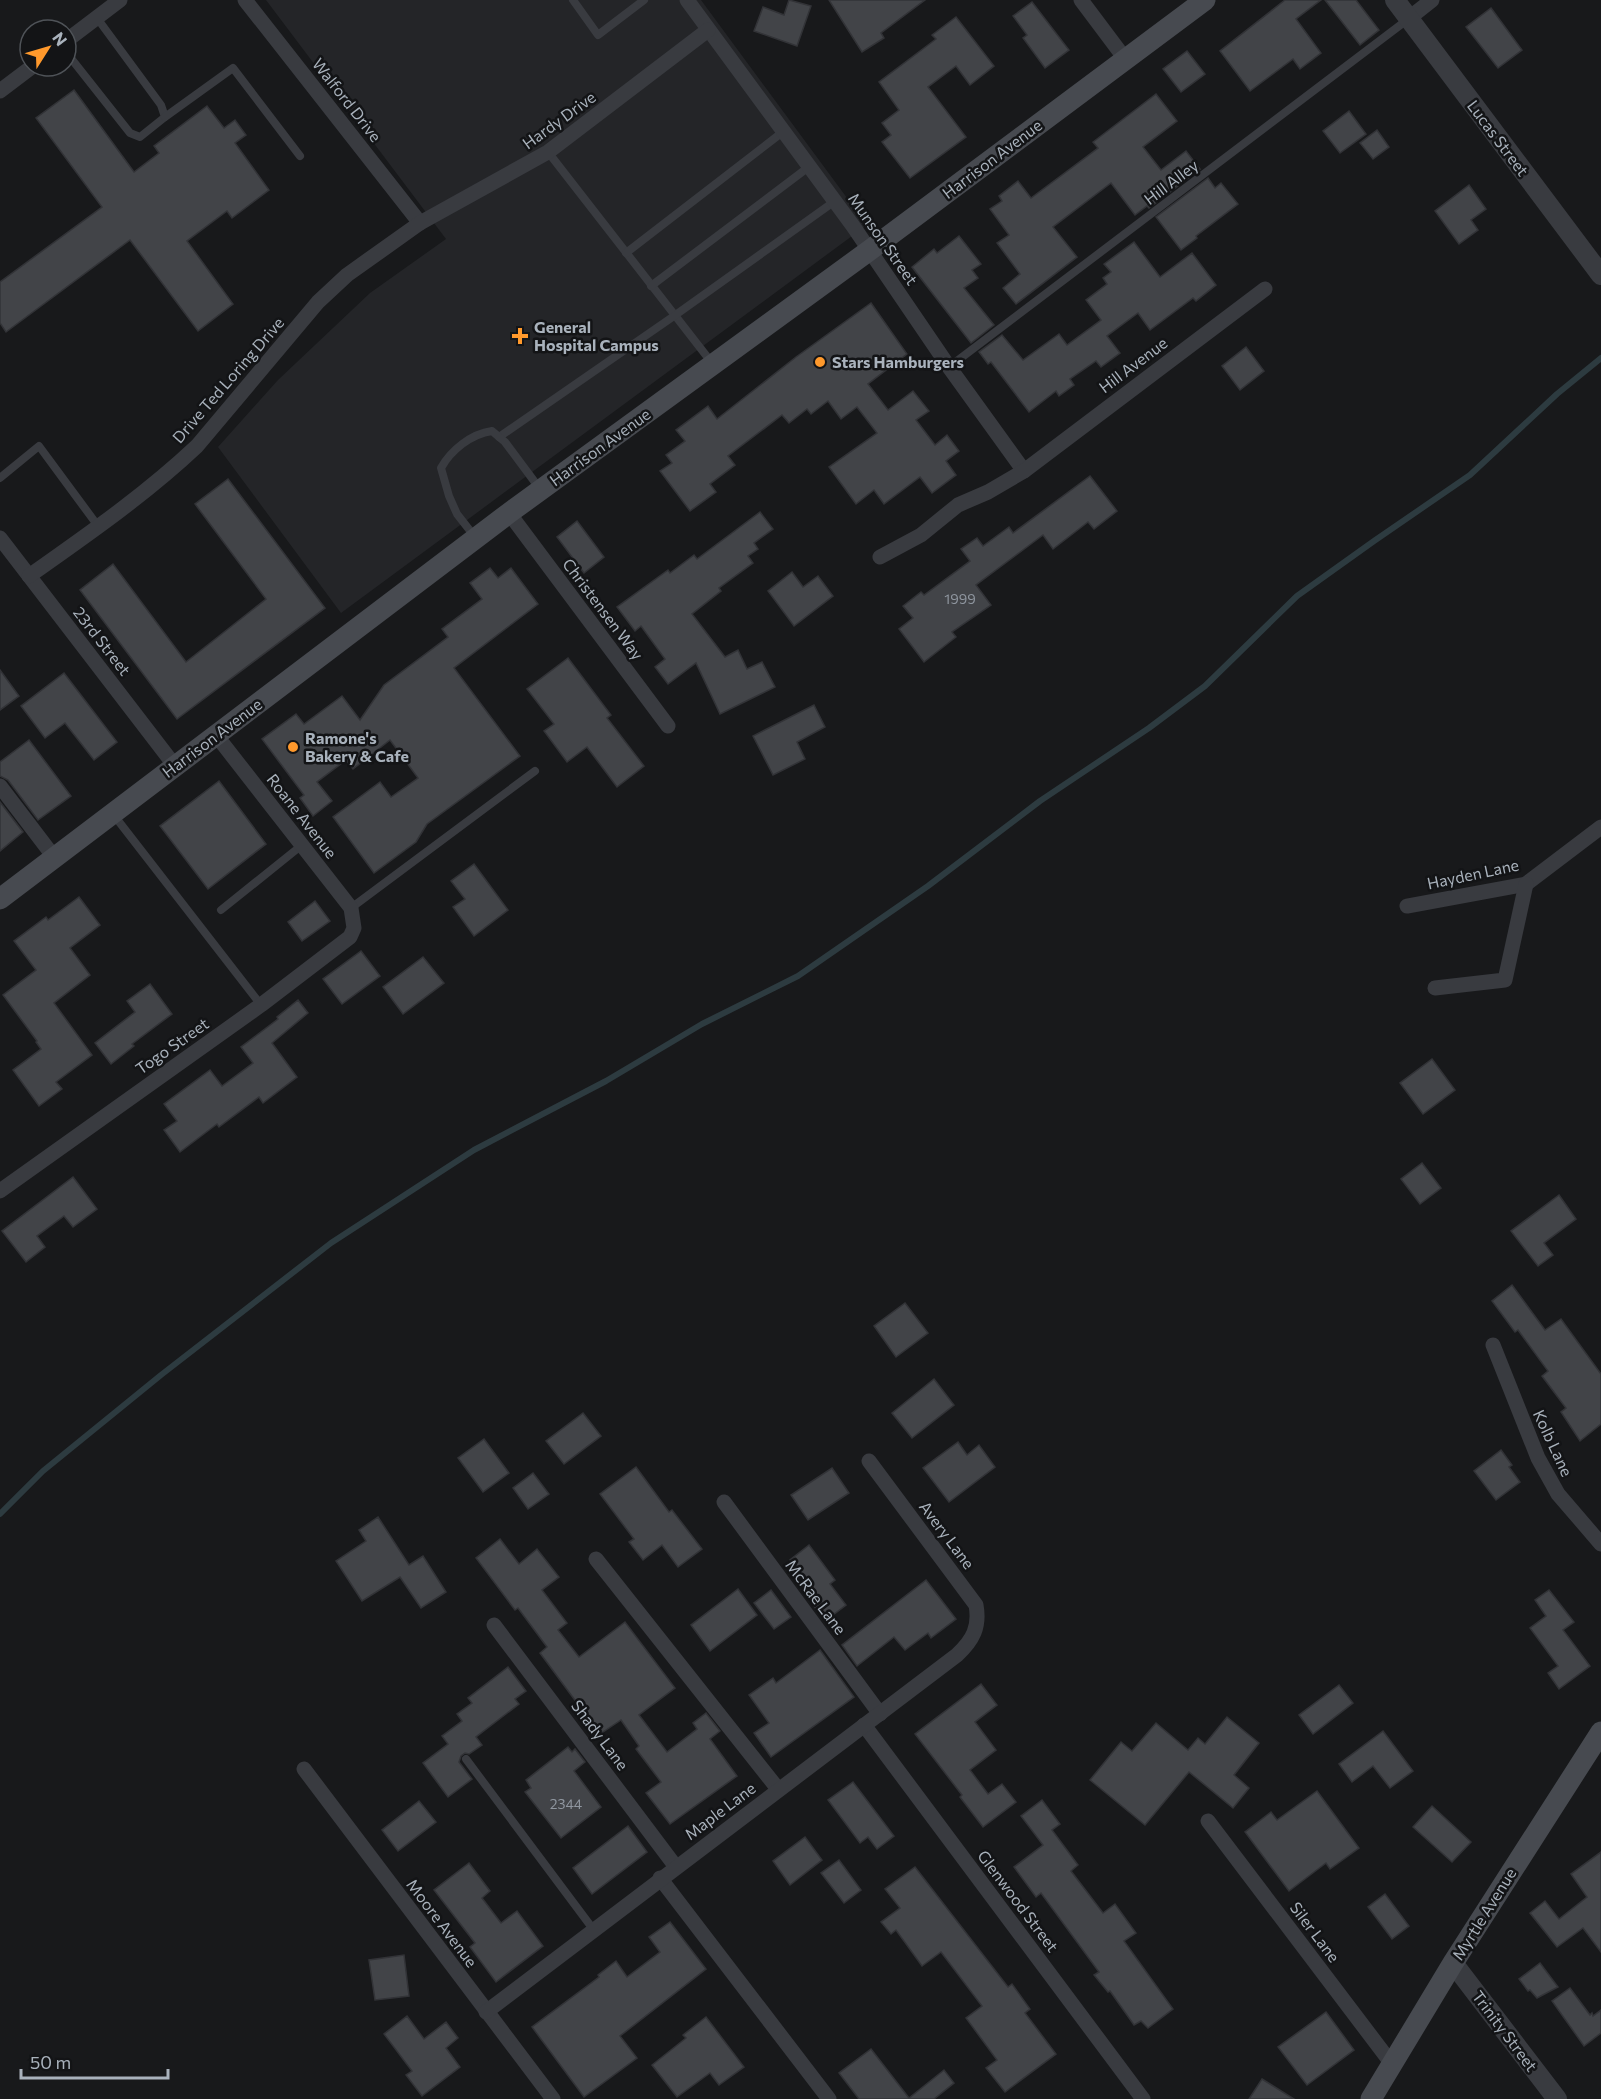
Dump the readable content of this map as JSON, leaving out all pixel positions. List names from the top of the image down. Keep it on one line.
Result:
{"streets":{"main road":["Harrison Avenue","Myrtle Avenue"],"street":["Walford Drive","Hardy Drive","Lucas Street","Munson Street","Hill Avenue","Drive Ted Loring Drive","Christensen Way","23rd Street","Roane Avenue","Hayden Lane","Togo Street","Kolb Lane","Avery Lane","McRae Lane","Shady Lane","Maple Lane","Glenwood Street","Moore Avenue","Siler Lane","Trinity Street"],"lane":["Hill Alley"]},"crossings":[["Walford Drive","Hardy Drive"],["Walford Drive","Drive Ted Loring Drive"],["Hardy Drive","Munson Street"],["Hardy Drive","Drive Ted Loring Drive"],["Lucas Street","Hill Alley"],["Harrison Avenue","Munson Street"],["Harrison Avenue","Christensen Way"],["Harrison Avenue","23rd Street"],["Harrison Avenue","Roane Avenue"],["Hill Alley","Munson Street"],["Munson Street","Hill Avenue"],["Drive Ted Loring Drive","23rd Street"],["Roane Avenue","Togo Street"],["Avery Lane","Maple Lane"],["McRae Lane","Maple Lane"],["Shady Lane","Maple Lane"],["Maple Lane","Glenwood Street"],["Maple Lane","Moore Avenue"],["Myrtle Avenue","Siler Lane"],["Myrtle Avenue","Trinity Street"]],"places":{"health":["General Hospital Campus"],"other":["Stars Hamburgers","Ramone's Bakery & Cafe"]},"house_numbers":["1999","2344"],"scale_bar":"50 m","north":"top right"}
